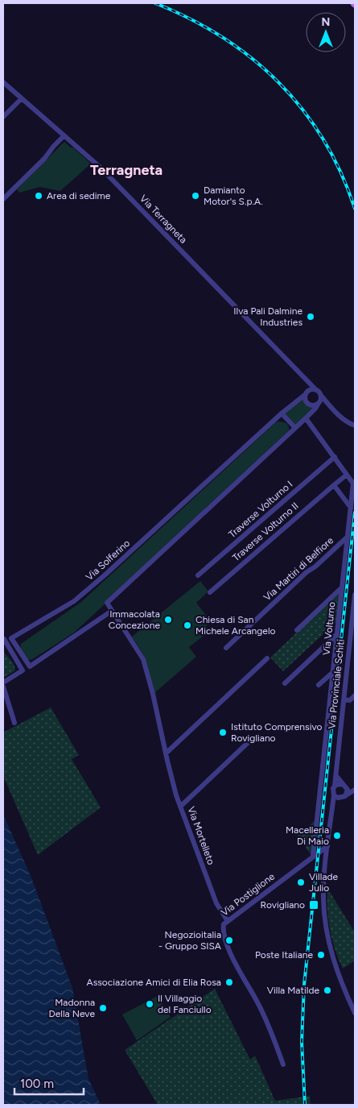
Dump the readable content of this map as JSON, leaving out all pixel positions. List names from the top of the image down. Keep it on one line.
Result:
{"streets":{"street":["Via Terragneta","Traverse Volturno I","Traverse Volturno II","Via Solferino","Via Martiri di Belfiore","Via Volturno","Via Provinciale Schiti","Via Mortelleto","Via Postiglione"]},"crossings":[["Via Terragneta","Via Solferino"],["Traverse Volturno I","Via Volturno"],["Traverse Volturno II","Via Volturno"],["Via Solferino","Via Mortelleto"],["Via Martiri di Belfiore","Via Volturno"],["Via Volturno","Via Postiglione"],["Via Provinciale Schiti","Via Postiglione"],["Via Mortelleto","Via Postiglione"]],"districts":["Terragneta"],"places":{"other":["Area di sedime","Damianto Motor's S.p.A.","Ilva Pali Dalmine Industries","Immacolata Concezione","Chiesa di San Michele Arcangelo","Istituto Comprensivo Rovigliano","Macelleria Di Maio","Villade Julio","Negozioitalia - Gruppo SISA","Poste Italiane","Associazione Amici di Elia Rosa","Villa Matilde","Il Villaggio del Fanciullo","Madonna Della Neve"],"transit":["Rovigliano"]},"scale_bar":"100 m","north":"top"}
